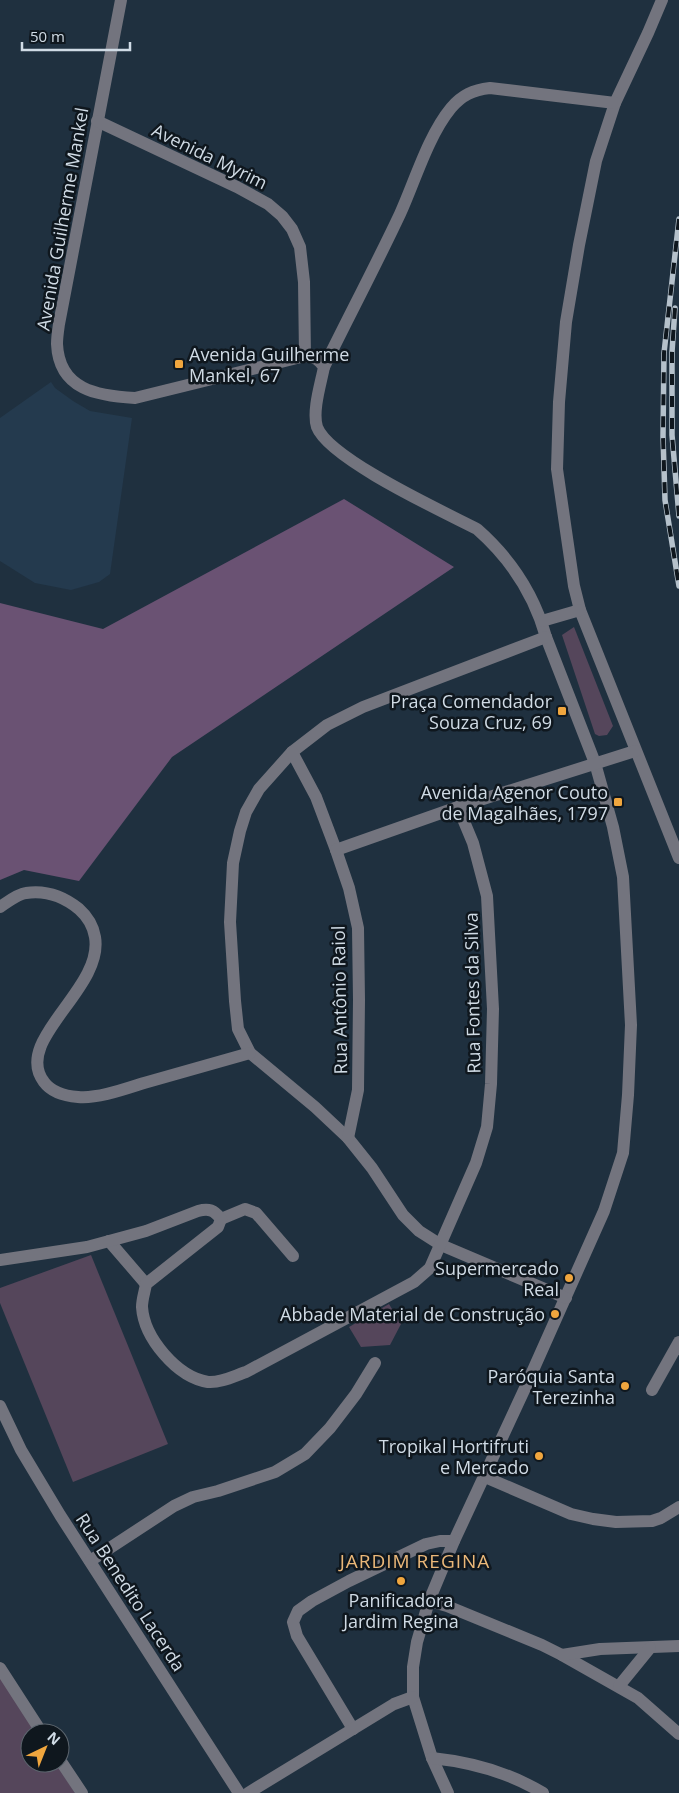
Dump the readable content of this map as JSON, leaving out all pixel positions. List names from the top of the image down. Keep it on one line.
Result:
{"streets":{"street":["Avenida Myrim","Avenida Guilherme Mankel","Rua Fontes da Silva","Rua Antônio Raiol","Rua Benedito Lacerda"]},"crossings":[["Avenida Myrim","Avenida Guilherme Mankel"]],"districts":["JARDIM REGINA"],"places":{"transit":["Avenida Guilherme Mankel, 67","Praça Comendador Souza Cruz, 69","Avenida Agenor Couto de Magalhães, 1797"],"other":["Supermercado Real","Abbade Material de Construção","Paróquia Santa Terezinha","Tropikal Hortifruti e Mercado","Panificadora Jardim Regina"]},"scale_bar":"50 m","north":"top right"}
